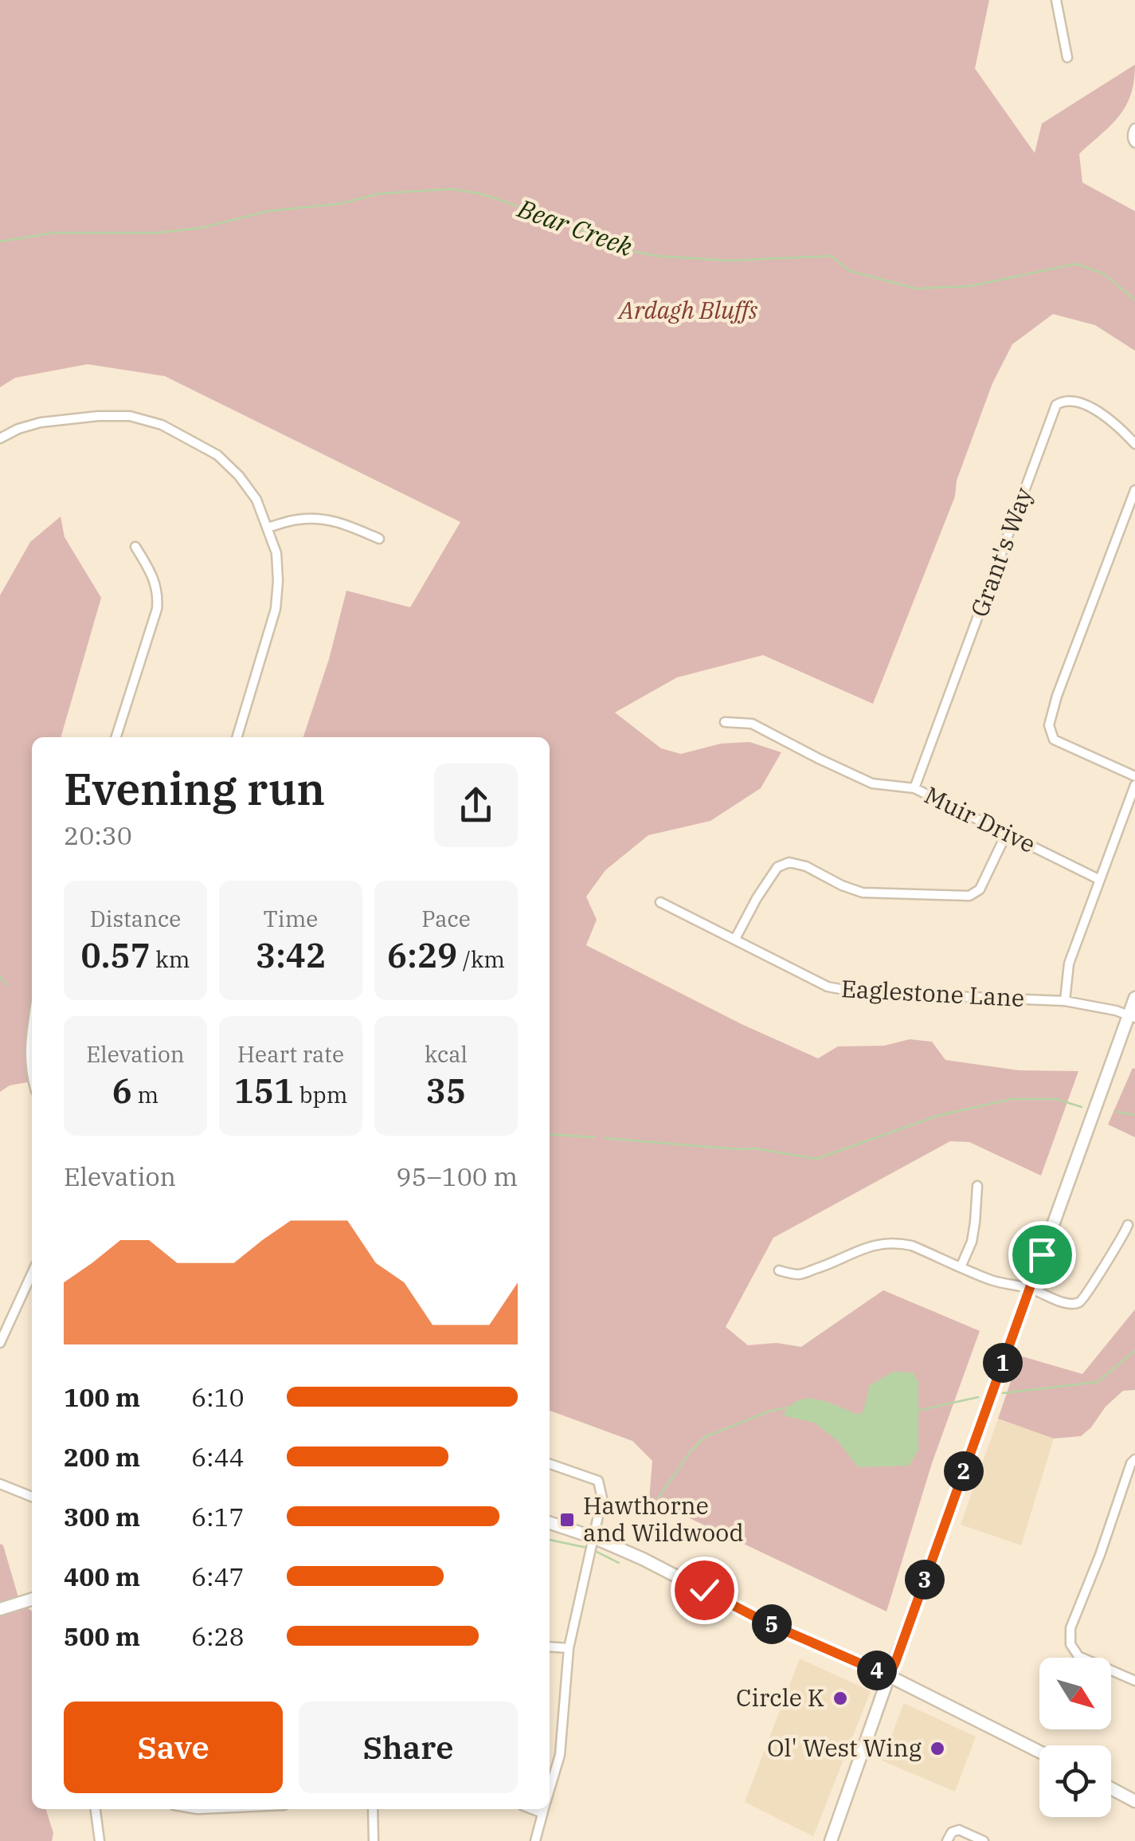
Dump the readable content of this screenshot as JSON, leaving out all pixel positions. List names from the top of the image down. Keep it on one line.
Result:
{"streets":{"street":["Grant's Way","Muir Drive","Eaglestone Lane"]},"crossings":[["Grant's Way","Muir Drive"]],"water":["Bear Creek"],"parks":["Ardagh Bluffs"],"places":{"transit":["Hawthorne and Wildwood"],"other":["Circle K","Ol' West Wing"]},"north":"bottom right","page":{"heading":["Evening run","20:30"],"stats":[["Distance","0.57 km"],["Time","3:42"],["Pace","6:29 /km"],["Elevation","6 m"],["Heart rate","151 bpm"],["kcal","35"]],"chart":["Elevation","95–100 m"],"pins":["1","2","3","5","4"],"list":[{"name":"100 m","note":"6:10"},{"name":"200 m","note":"6:44"},{"name":"300 m","note":"6:17"},{"name":"400 m","note":"6:47"},{"name":"500 m","note":"6:28"}],"buttons":["Save","Share"]}}
